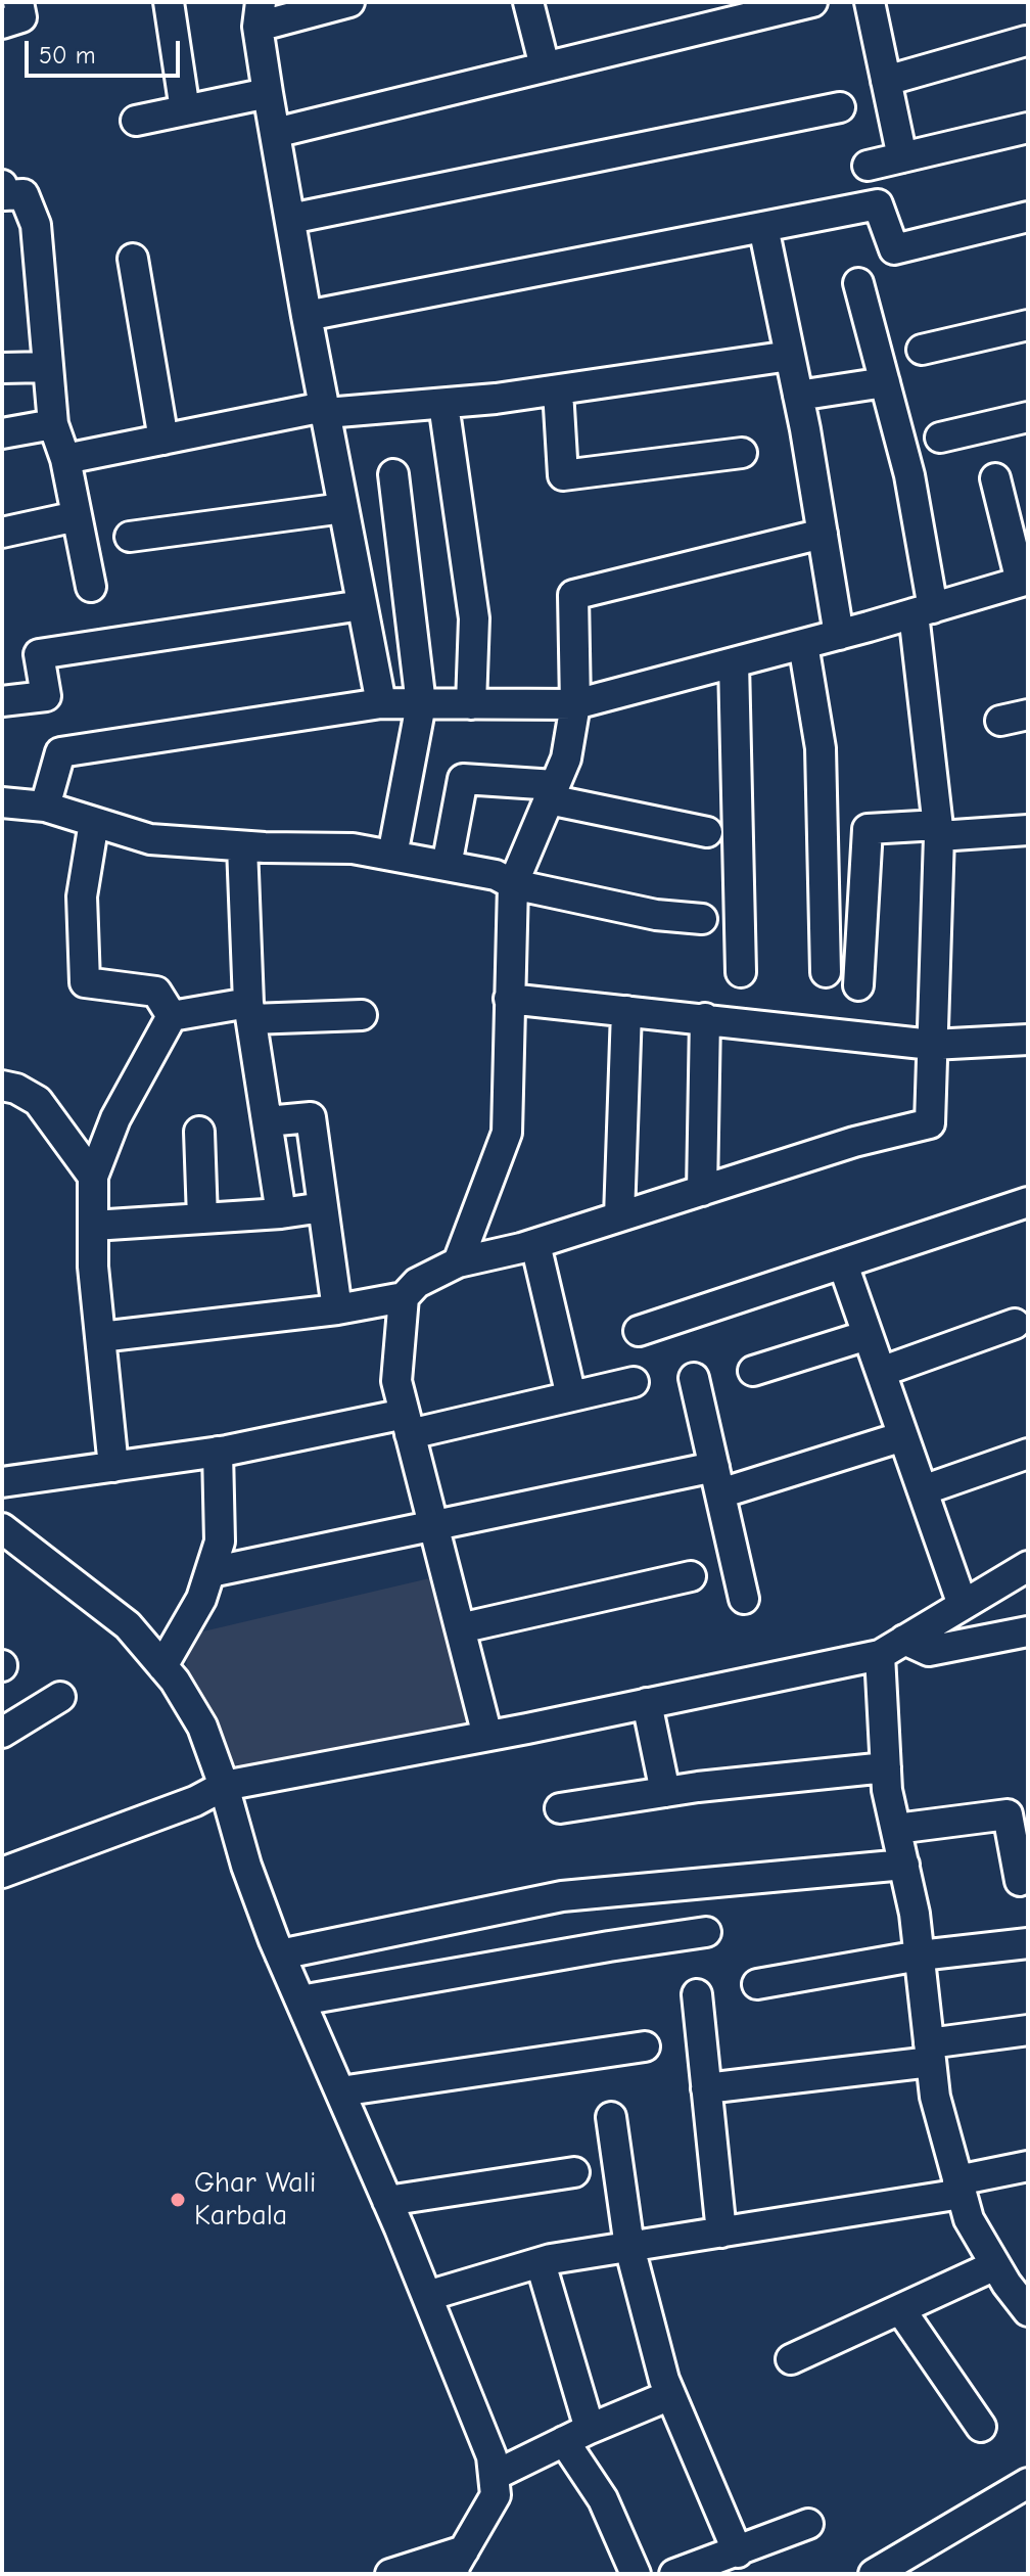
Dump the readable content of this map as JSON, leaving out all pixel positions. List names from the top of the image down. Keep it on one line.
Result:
{"places":["Ghar Wali Karbala"],"scale_bar":"50 m"}
